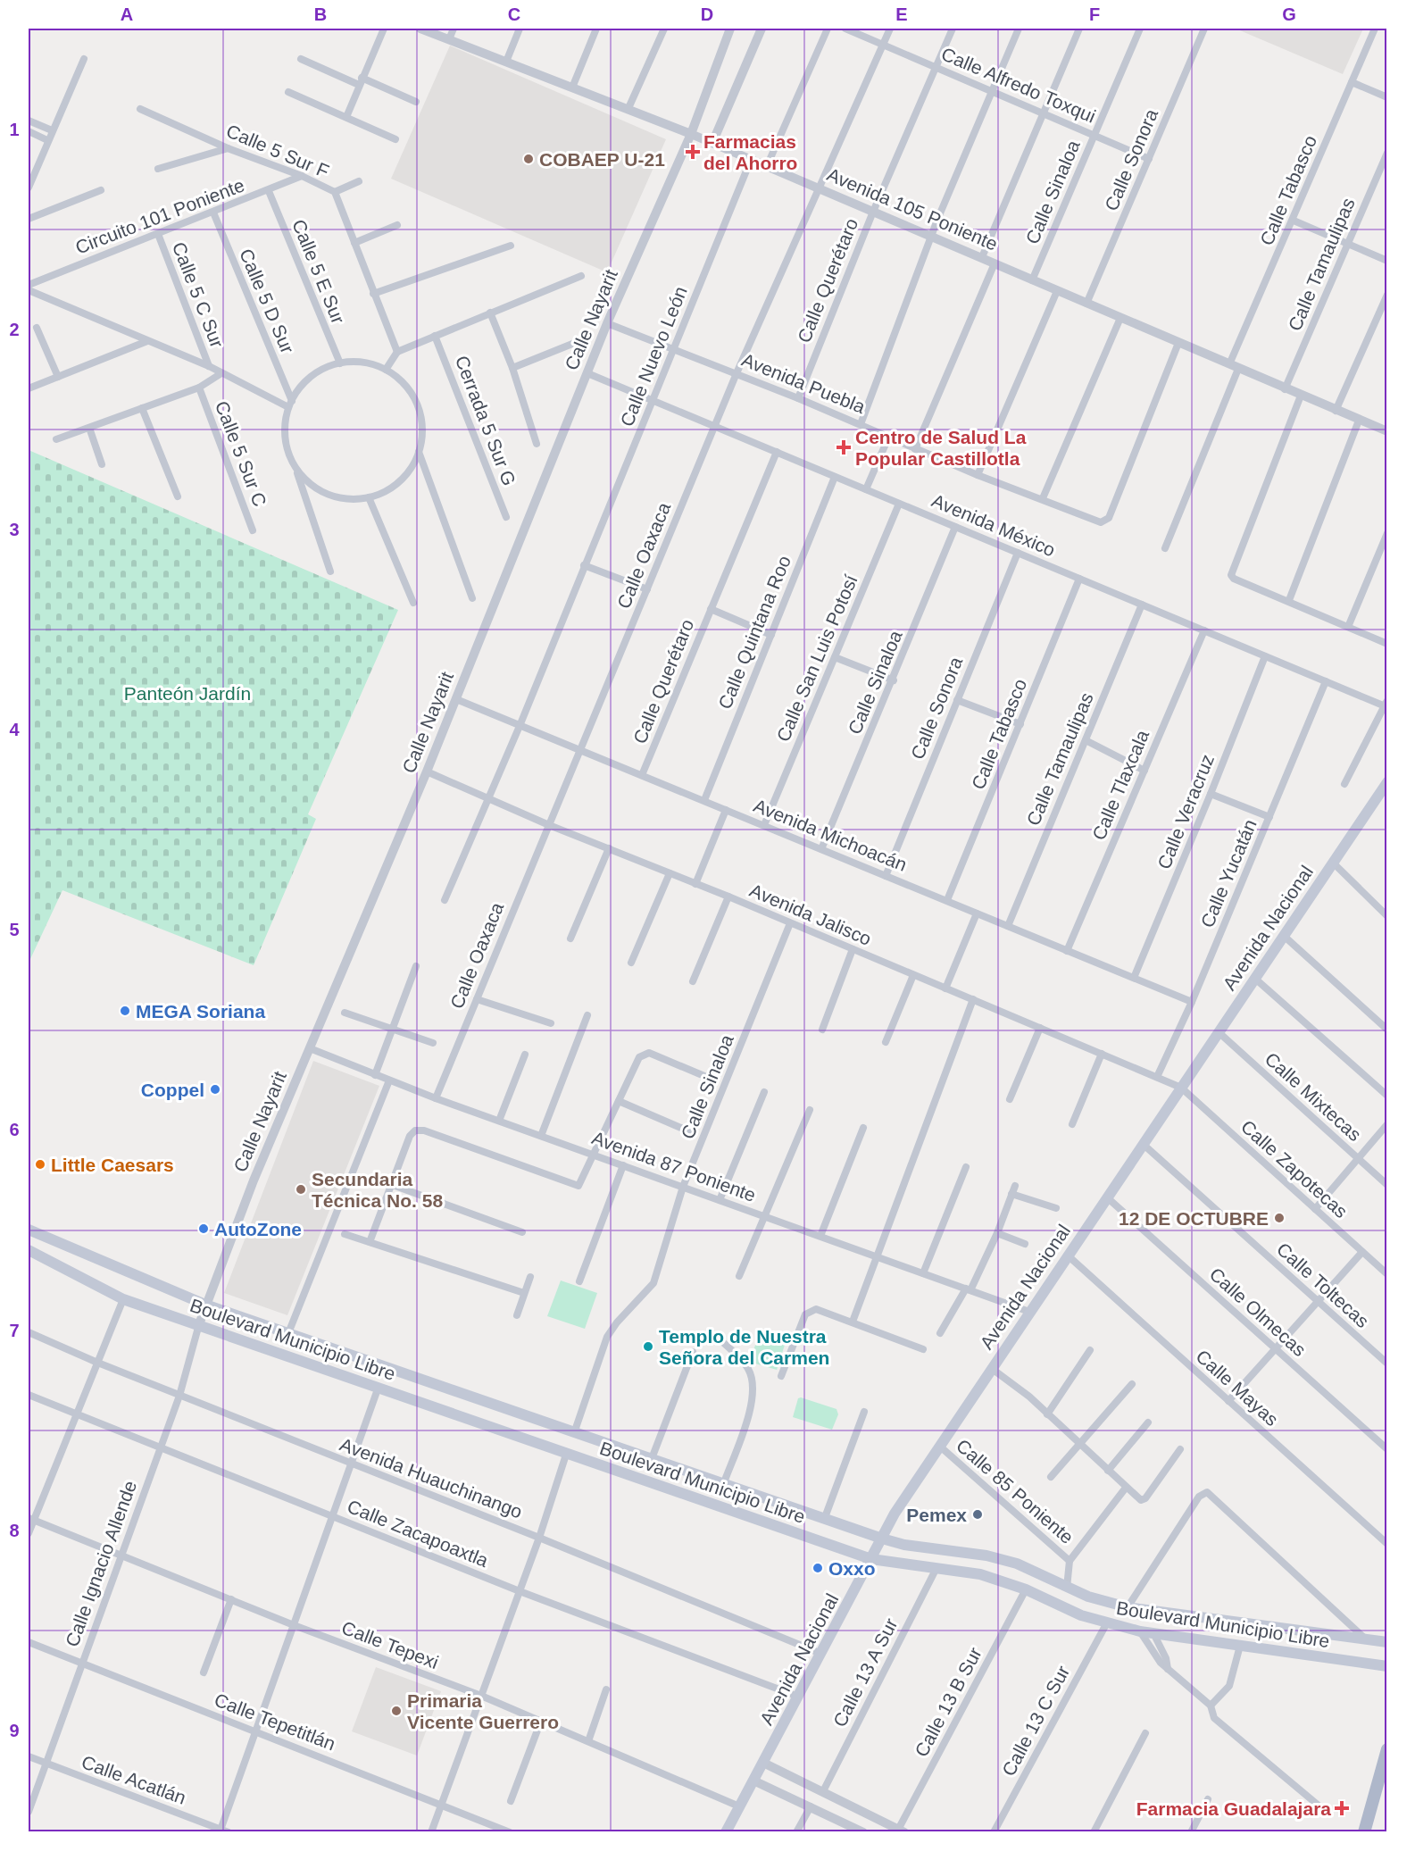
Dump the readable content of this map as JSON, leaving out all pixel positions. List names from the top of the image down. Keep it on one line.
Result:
{"streets":{"main road":["Avenida Nacional","Boulevard Municipio Libre"],"street":["Calle Alfredo Toxqui","Calle 5 Sur F","Calle Sonora","Calle Tabasco","Calle Sinaloa","Avenida 105 Poniente","Circuito 101 Poniente","Calle Tamaulipas","Calle 5 E Sur","Calle Querétaro","Calle 5 C Sur","Calle 5 D Sur","Calle Nayarit","Calle Nuevo León","Avenida Puebla","Cerrada 5 Sur G","Calle 5 Sur C","Avenida México","Calle Oaxaca","Calle Quintana Roo","Calle San Luis Potosí","Calle Tlaxcala","Calle Veracruz","Avenida Michoacán","Calle Yucatán","Avenida Jalisco","Calle Mixtecas","Avenida 87 Poniente","Calle Zapotecas","Calle Toltecas","Calle Olmecas","Calle Mayas","Avenida Huauchinango","Calle 85 Poniente","Calle Zacapoaxtla","Calle Ignacio Allende","Calle Tepexi","Calle 13 A Sur","Calle 13 B Sur","Calle 13 C Sur","Calle Tepetitlán","Calle Acatlán"]},"crossings":[["Calle Alfredo Toxqui","Calle Sonora"],["Calle Alfredo Toxqui","Calle Sinaloa"],["Calle Alfredo Toxqui","Calle Querétaro"],["Calle Alfredo Toxqui","Calle Oaxaca"],["Calle 5 Sur F","Circuito 101 Poniente"],["Calle Sonora","Avenida 105 Poniente"],["Calle Sonora","Avenida México"],["Calle Sonora","Avenida Michoacán"],["Calle Tabasco","Avenida 105 Poniente"],["Calle Tabasco","Avenida México"],["Calle Tabasco","Avenida Michoacán"],["Calle Sinaloa","Avenida 105 Poniente"],["Calle Sinaloa","Avenida México"],["Calle Sinaloa","Avenida Michoacán"],["Calle Sinaloa","Avenida Jalisco"],["Calle Sinaloa","Avenida 87 Poniente"],["Calle Sinaloa","Boulevard Municipio Libre"],["Avenida 105 Poniente","Calle Tamaulipas"],["Avenida 105 Poniente","Calle Querétaro"],["Avenida 105 Poniente","Calle Nayarit"],["Avenida 105 Poniente","Calle Nuevo León"],["Avenida 105 Poniente","Avenida Puebla"],["Avenida 105 Poniente","Calle Oaxaca"],["Circuito 101 Poniente","Calle 5 E Sur"],["Circuito 101 Poniente","Calle 5 C Sur"],["Circuito 101 Poniente","Calle 5 D Sur"],["Calle Tamaulipas","Avenida México"],["Calle Tamaulipas","Avenida Michoacán"],["Calle 5 E Sur","Calle 5 D Sur"],["Calle Querétaro","Avenida Puebla"],["Calle Querétaro","Avenida México"],["Calle Querétaro","Avenida Michoacán"],["Calle Nayarit","Avenida Puebla"],["Calle Nayarit","Avenida México"],["Calle Nayarit","Avenida Michoacán"],["Calle Nayarit","Avenida Jalisco"],["Calle Nayarit","Avenida 87 Poniente"],["Calle Nayarit","Boulevard Municipio Libre"],["Calle Nayarit","Calle Ignacio Allende"],["Calle Nuevo León","Avenida Puebla"],["Calle Nuevo León","Avenida México"],["Calle Nuevo León","Avenida Michoacán"],["Calle Nuevo León","Avenida Jalisco"],["Avenida Puebla","Calle Oaxaca"],["Avenida México","Calle Oaxaca"],["Avenida México","Calle Quintana Roo"],["Avenida México","Calle San Luis Potosí"],["Avenida México","Calle Tlaxcala"],["Avenida México","Calle Veracruz"],["Avenida México","Calle Yucatán"],["Calle Oaxaca","Avenida Michoacán"],["Calle Oaxaca","Avenida Jalisco"],["Calle Oaxaca","Avenida 87 Poniente"],["Calle Quintana Roo","Avenida Michoacán"],["Calle San Luis Potosí","Avenida Michoacán"],["Calle Tlaxcala","Avenida Michoacán"],["Calle Veracruz","Avenida Michoacán"],["Avenida Michoacán","Calle Yucatán"],["Calle Yucatán","Avenida Jalisco"],["Avenida Jalisco","Avenida Nacional"],["Avenida Jalisco","Calle Zapotecas"],["Avenida Nacional","Calle Mixtecas"],["Avenida Nacional","Avenida 87 Poniente"],["Avenida Nacional","Calle Zapotecas"],["Avenida Nacional","Calle Toltecas"],["Avenida Nacional","Calle Olmecas"],["Avenida Nacional","Boulevard Municipio Libre"],["Avenida Nacional","Calle Mayas"],["Avenida Nacional","Avenida Huauchinango"],["Avenida Nacional","Calle 85 Poniente"],["Avenida Nacional","Calle Zacapoaxtla"],["Avenida Nacional","Calle Tepexi"],["Boulevard Municipio Libre","Calle Ignacio Allende"],["Boulevard Municipio Libre","Calle 13 A Sur"],["Boulevard Municipio Libre","Calle 13 B Sur"],["Boulevard Municipio Libre","Calle 13 C Sur"],["Avenida Huauchinango","Calle Ignacio Allende"],["Calle Zacapoaxtla","Calle Ignacio Allende"],["Calle Ignacio Allende","Calle Tepexi"],["Calle Ignacio Allende","Calle Tepetitlán"],["Calle Ignacio Allende","Calle Acatlán"]],"parks":["Panteón Jardín"],"places":{"health":["Farmacias del Ahorro","Centro de Salud La Popular Castillotla","Farmacia Guadalajara"],"other":["COBAEP U-21","MEGA Soriana","Coppel","Little Caesars","Secundaria Técnica No. 58","12 DE OCTUBRE","AutoZone","Templo de Nuestra Señora del Carmen","Pemex","Oxxo","Primaria Vicente Guerrero"]},"grid":{"columns":["A","B","C","D","E","F","G"],"rows":["1","2","3","4","5","6","7","8","9"]}}
